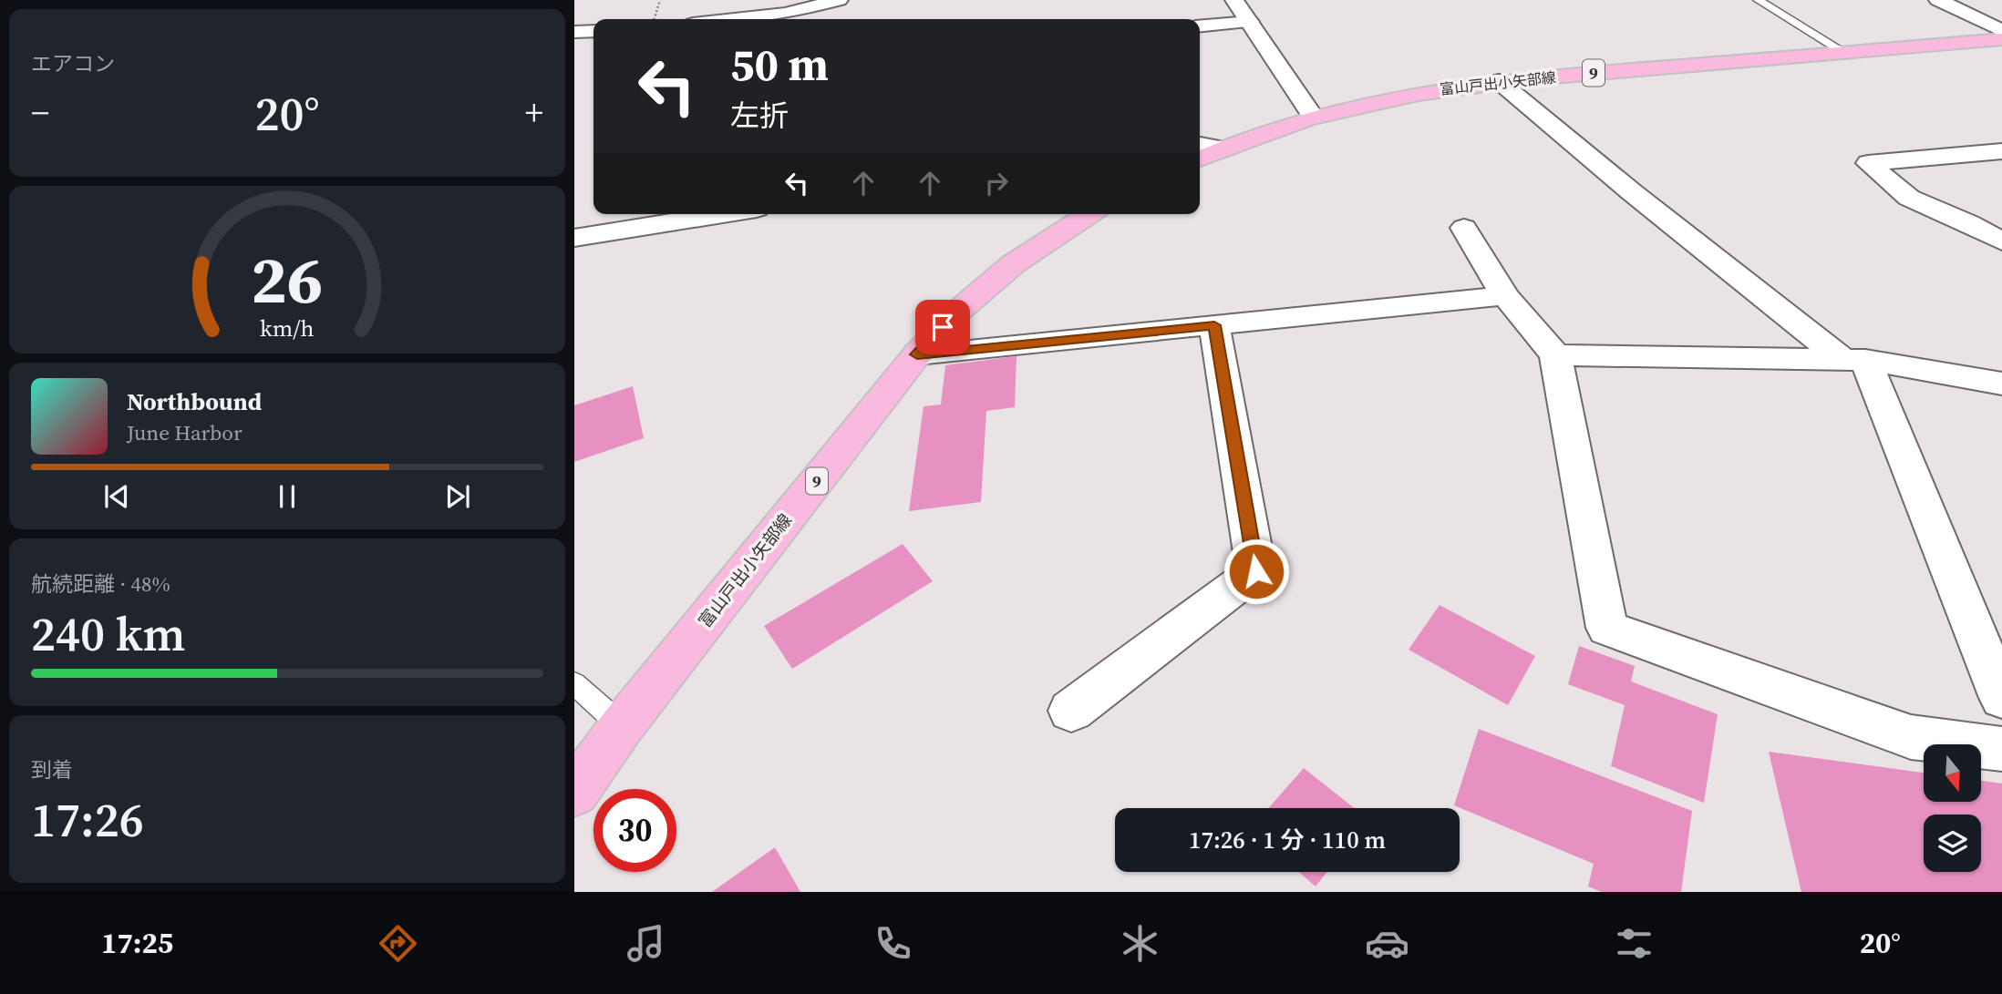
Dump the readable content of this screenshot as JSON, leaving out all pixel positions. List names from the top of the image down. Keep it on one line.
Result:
{"streets":{"main road":["9","富山戸出小矢部線"]},"north":"bottom","page":{"tile":["エアコン",["航続距離 · 48%","240 km"],["到着","17:26"]],"turn":["50 m","左折"],"heat":["−","20°","+"],"song":["Northbound","June Harbor"],"limit":"30","trip":"17:26 · 1 分 · 110 m","tabs":["17:25","20°"],"gauge":["26","km/h"]}}
